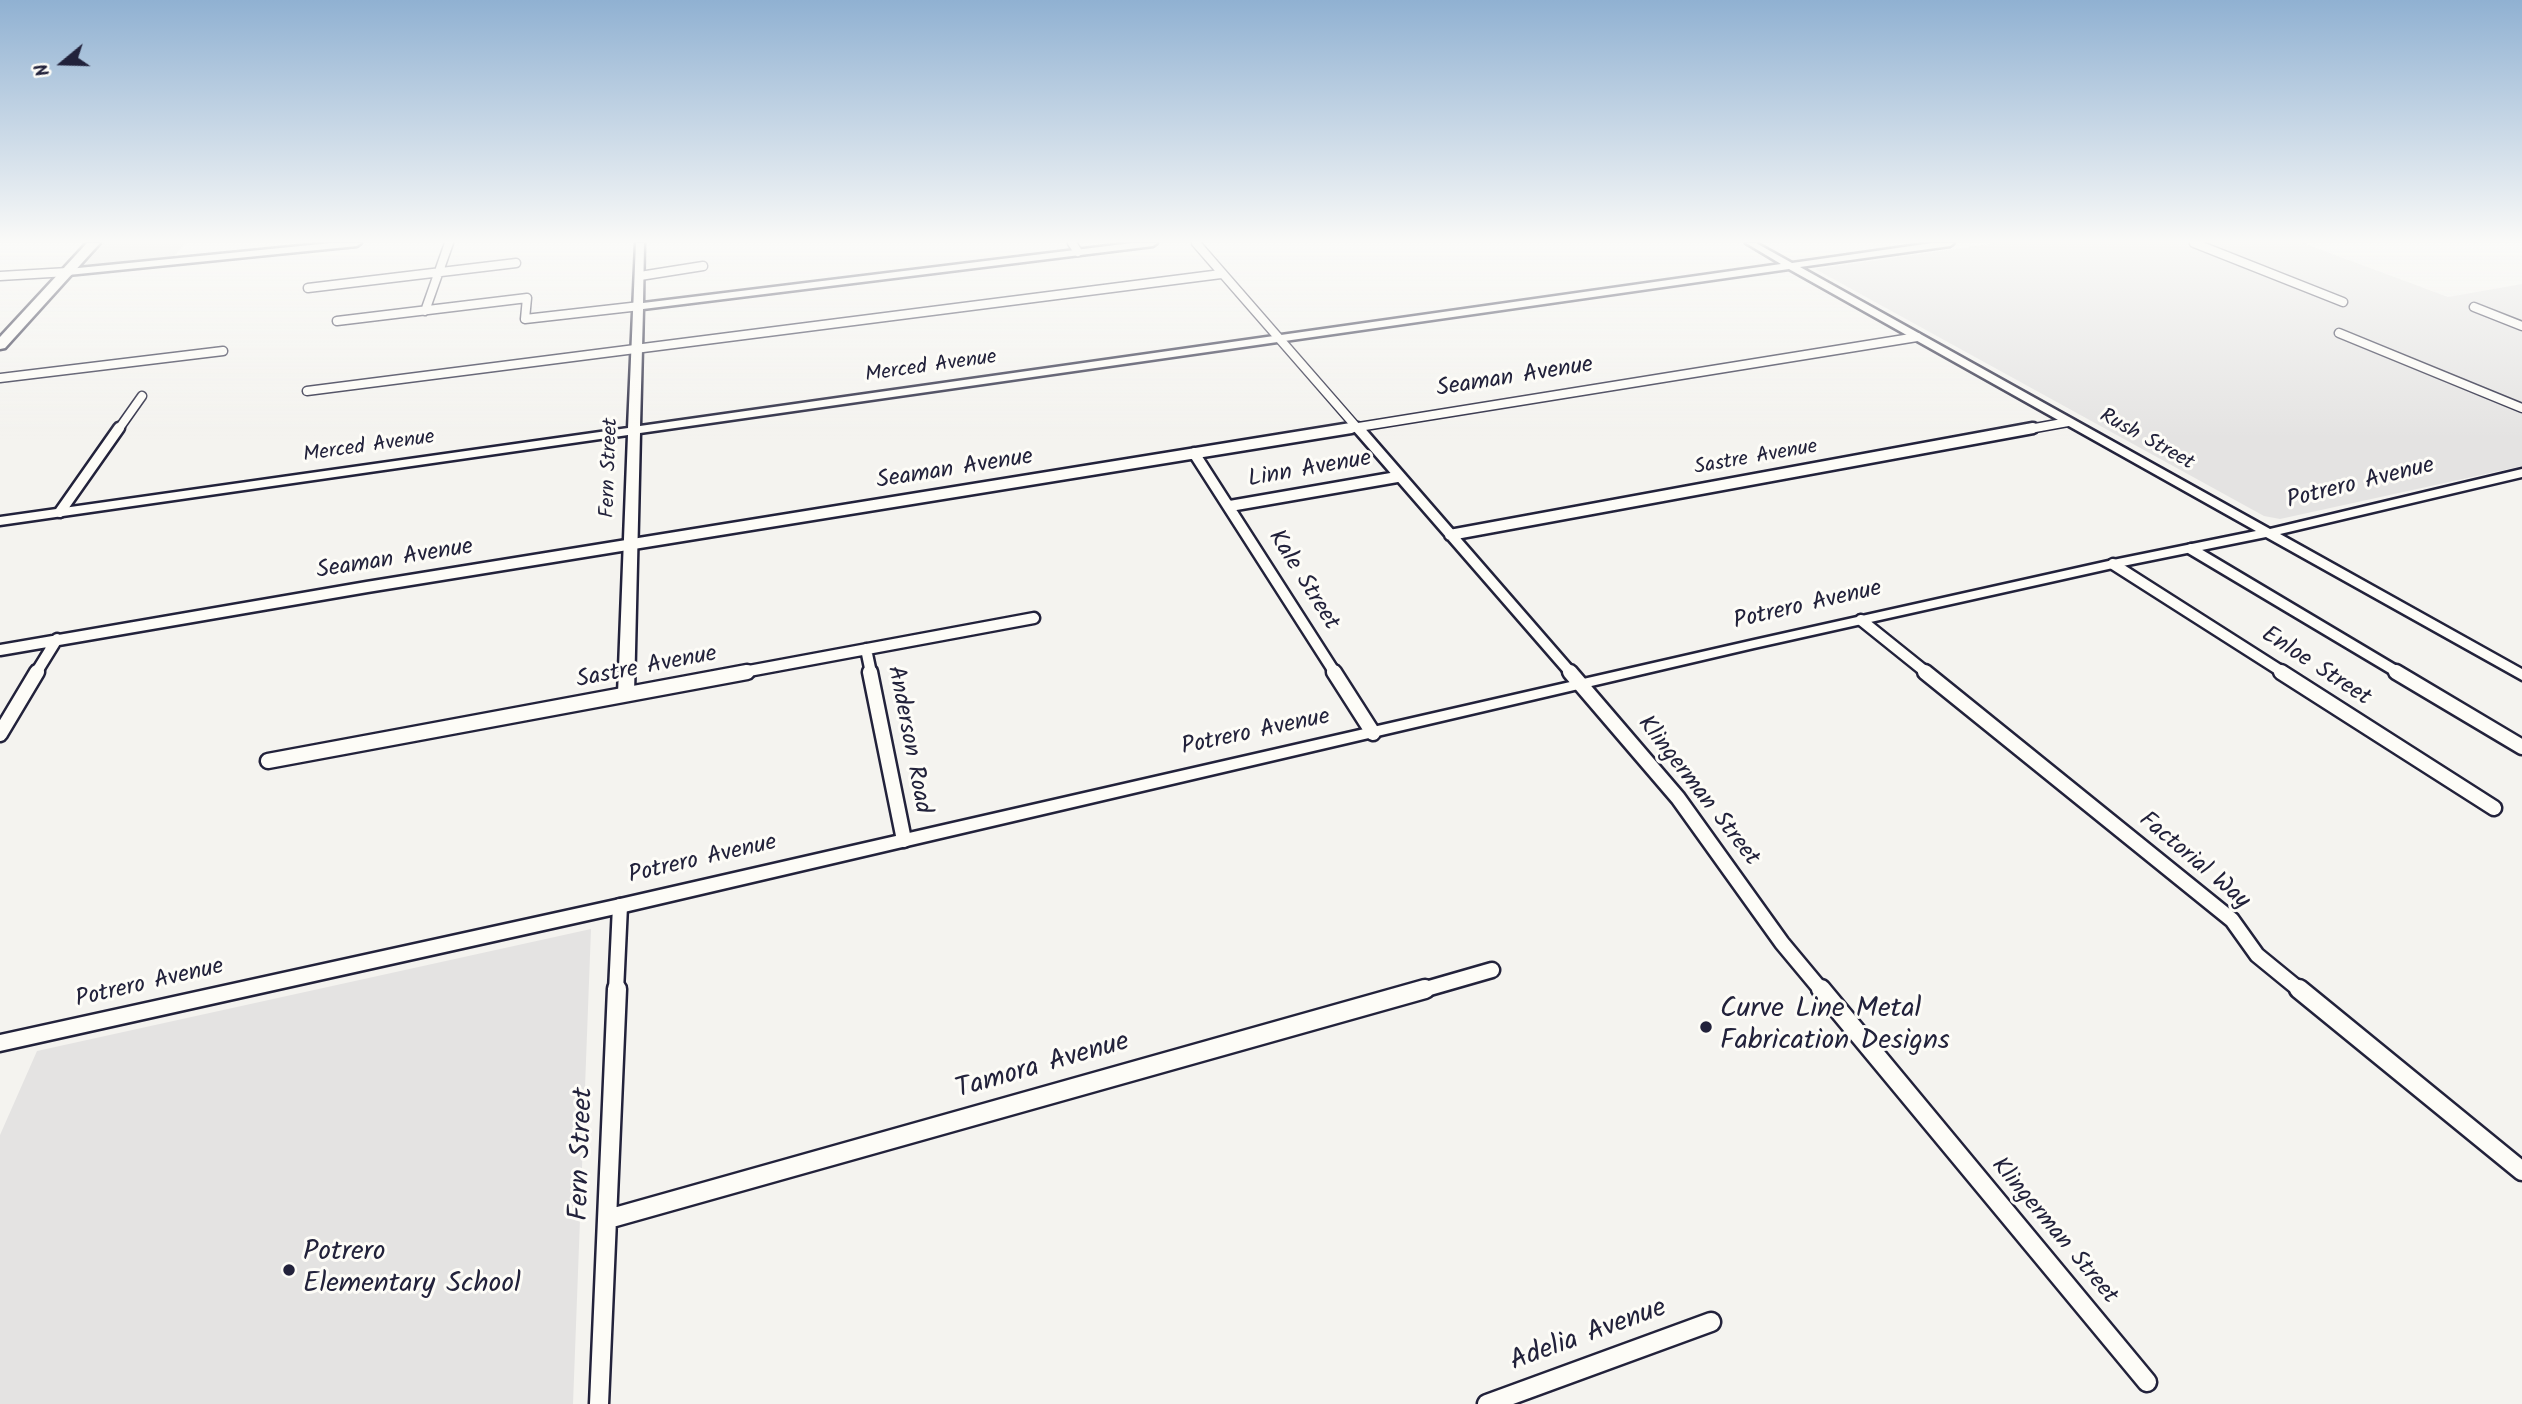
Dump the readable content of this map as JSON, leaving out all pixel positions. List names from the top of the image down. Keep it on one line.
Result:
{"streets":{"street":["Merced Avenue","Seaman Avenue","Rush Street","Sastre Avenue","Fern Street","Linn Avenue","Potrero Avenue","Kale Street","Enloe Street","Anderson Road","Klingerman Street","Factorial Way","Tamora Avenue","Adelia Avenue"]},"crossings":[["Merced Avenue","Fern Street"],["Merced Avenue","Klingerman Street"],["Seaman Avenue","Rush Street"],["Seaman Avenue","Fern Street"],["Seaman Avenue","Kale Street"],["Seaman Avenue","Klingerman Street"],["Rush Street","Sastre Avenue"],["Rush Street","Potrero Avenue"],["Sastre Avenue","Fern Street"],["Sastre Avenue","Anderson Road"],["Sastre Avenue","Klingerman Street"],["Fern Street","Potrero Avenue"],["Fern Street","Tamora Avenue"],["Linn Avenue","Kale Street"],["Linn Avenue","Klingerman Street"],["Potrero Avenue","Kale Street"],["Potrero Avenue","Enloe Street"],["Potrero Avenue","Anderson Road"],["Potrero Avenue","Klingerman Street"],["Potrero Avenue","Factorial Way"]],"places":["Curve Line Metal Fabrication Designs","Potrero Elementary School"],"north":"left"}
